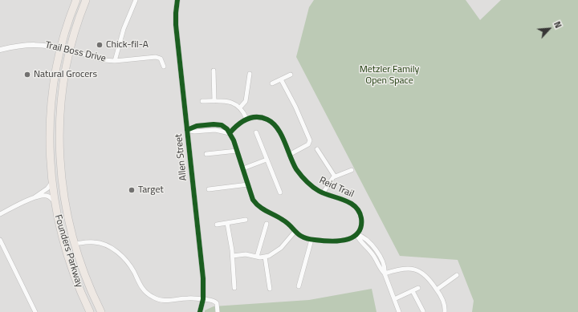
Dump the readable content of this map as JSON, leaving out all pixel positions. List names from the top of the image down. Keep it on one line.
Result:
{"streets":{"highway":["Founders Parkway"],"street":["Trail Boss Drive","Allen Street","Reid Trail"]},"crossings":[["Trail Boss Drive","Founders Parkway"]],"parks":["Metzler Family Open Space"],"places":["Chick-fil-A","Natural Grocers","Target"],"north":"top right"}
